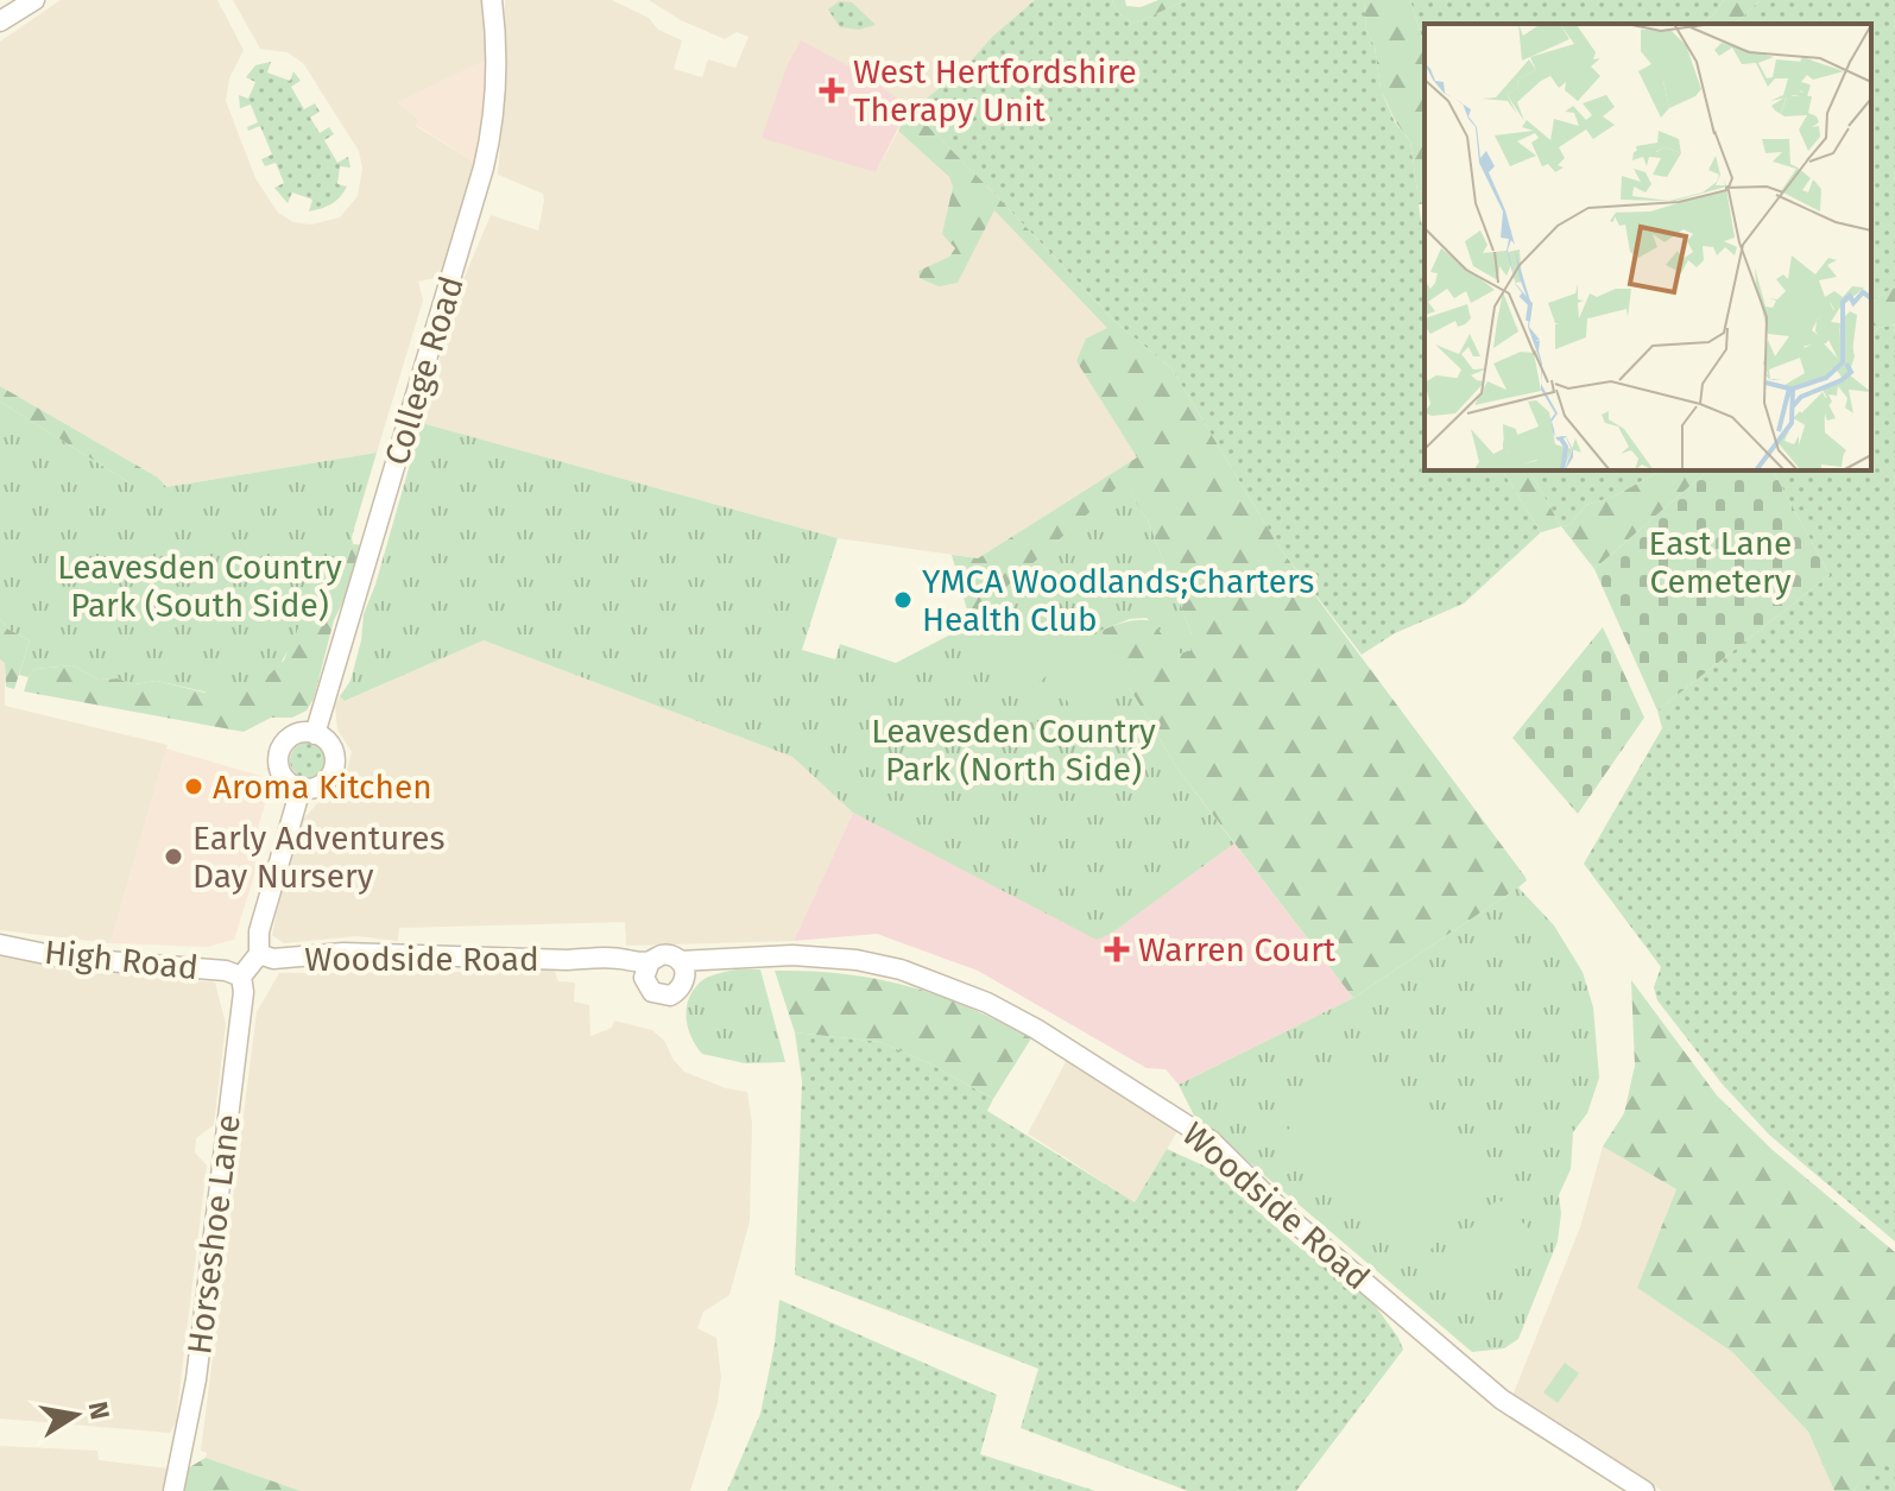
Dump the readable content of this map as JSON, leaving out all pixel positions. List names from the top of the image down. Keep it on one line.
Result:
{"streets":{"street":["College Road","Woodside Road","High Road","Horseshoe Lane"]},"crossings":[["High Road","Horseshoe Lane"]],"parks":["East Lane Cemetery","Leavesden Country Park (South Side)","Leavesden Country Park (North Side)"],"places":{"health":["West Hertfordshire Therapy Unit","Warren Court"],"other":["YMCA Woodlands;Charters Health Club","Aroma Kitchen","Early Adventures Day Nursery"]},"north":"right"}
